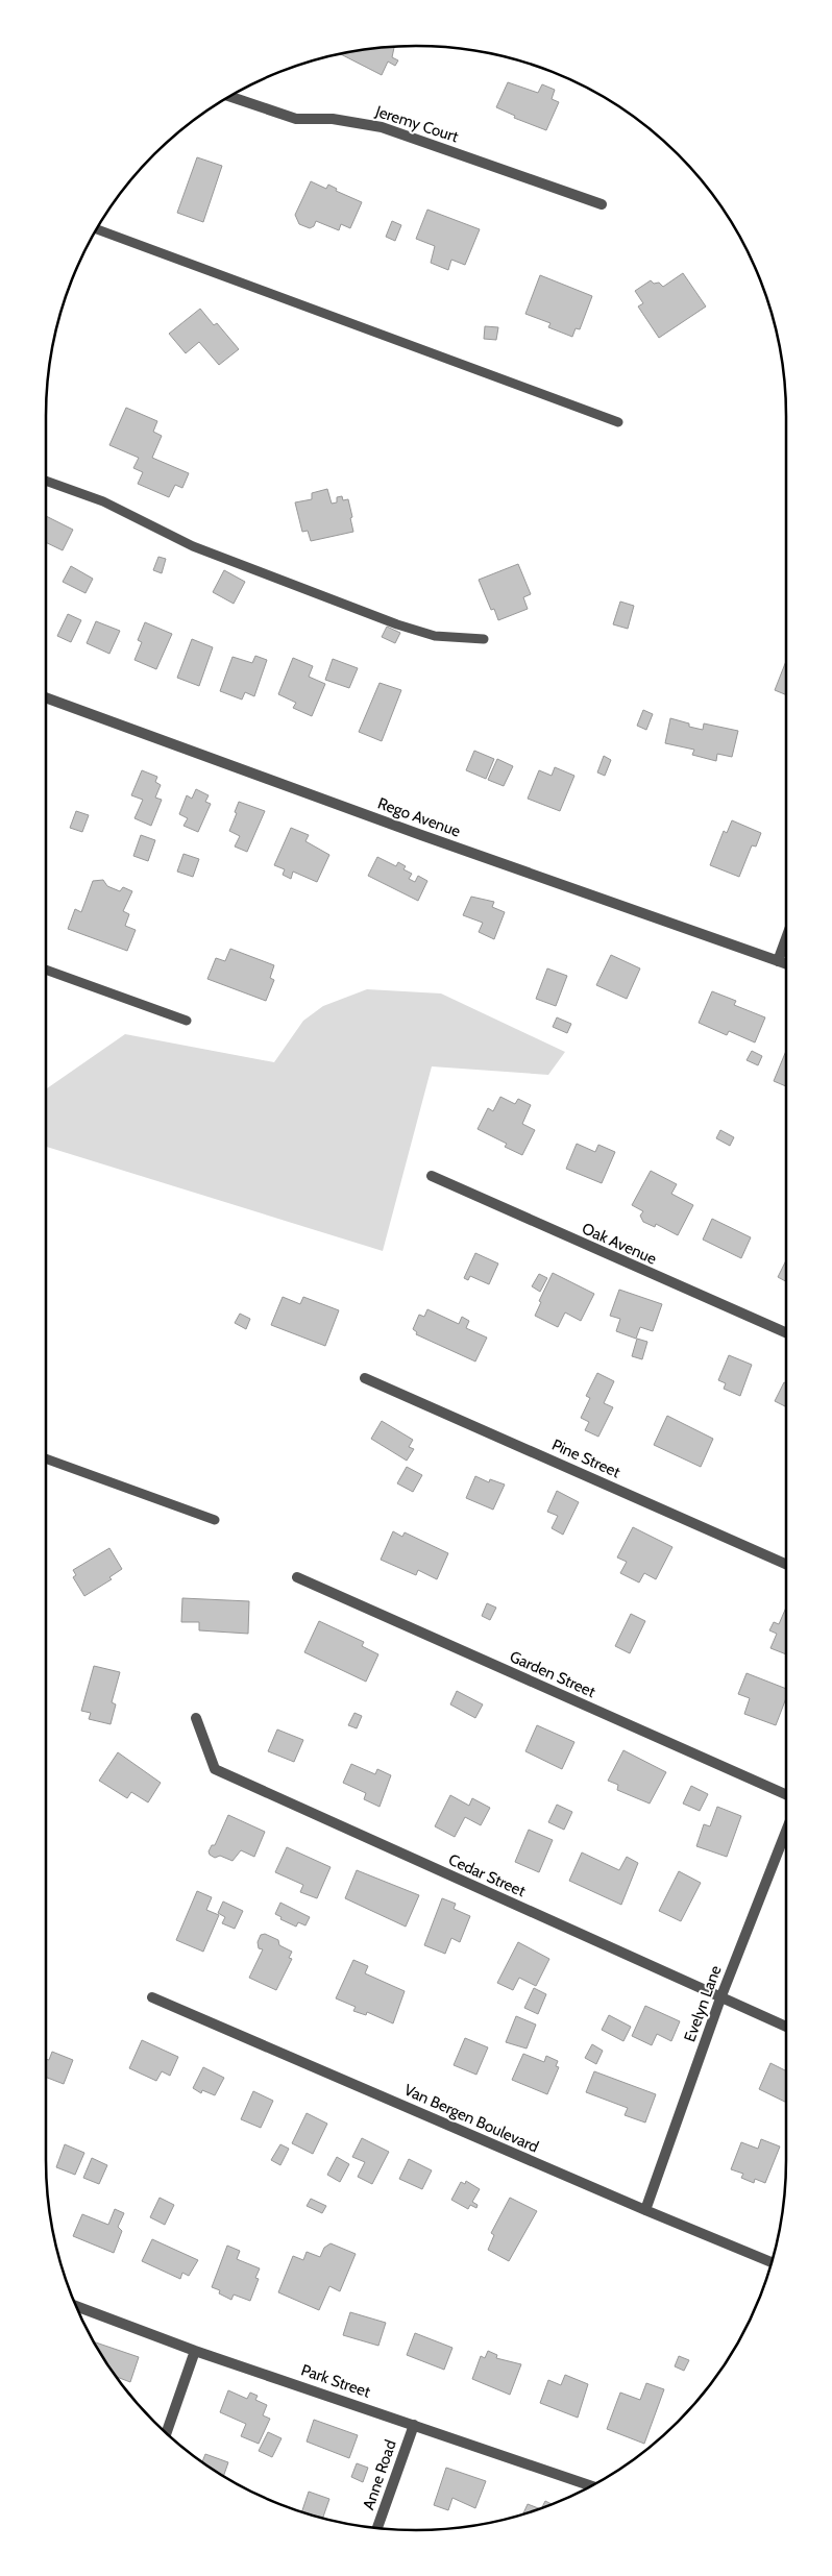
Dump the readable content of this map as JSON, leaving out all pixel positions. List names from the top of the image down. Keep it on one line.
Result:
{"streets":{"street":["Jeremy Court","Rego Avenue","Oak Avenue","Pine Street","Garden Street","Cedar Street","Evelyn Lane","Van Bergen Boulevard","Park Street","Anne Road"]},"crossings":[["Cedar Street","Evelyn Lane"],["Evelyn Lane","Van Bergen Boulevard"],["Park Street","Anne Road"]]}
